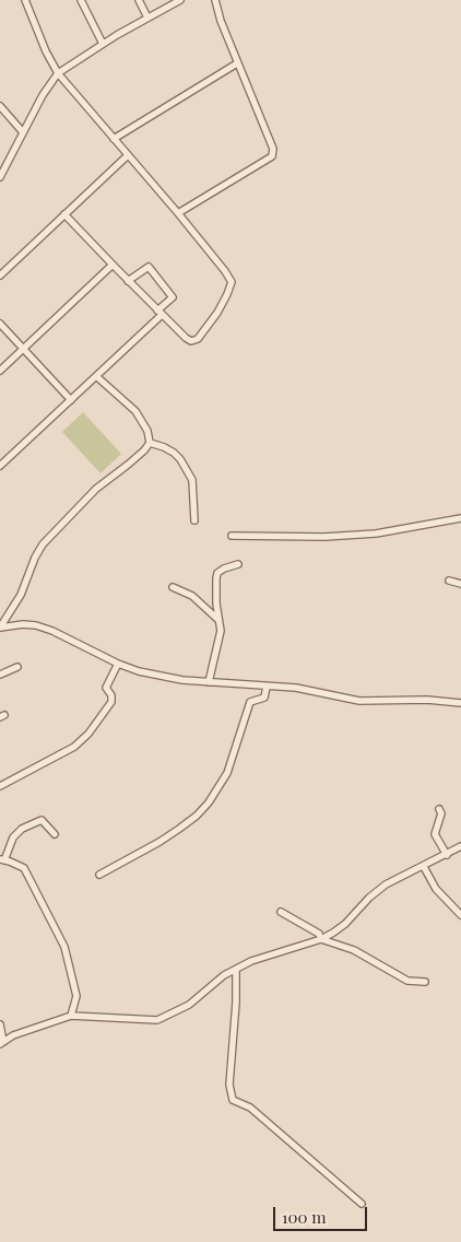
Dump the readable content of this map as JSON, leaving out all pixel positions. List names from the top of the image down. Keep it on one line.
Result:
{"scale_bar":"100 m"}
